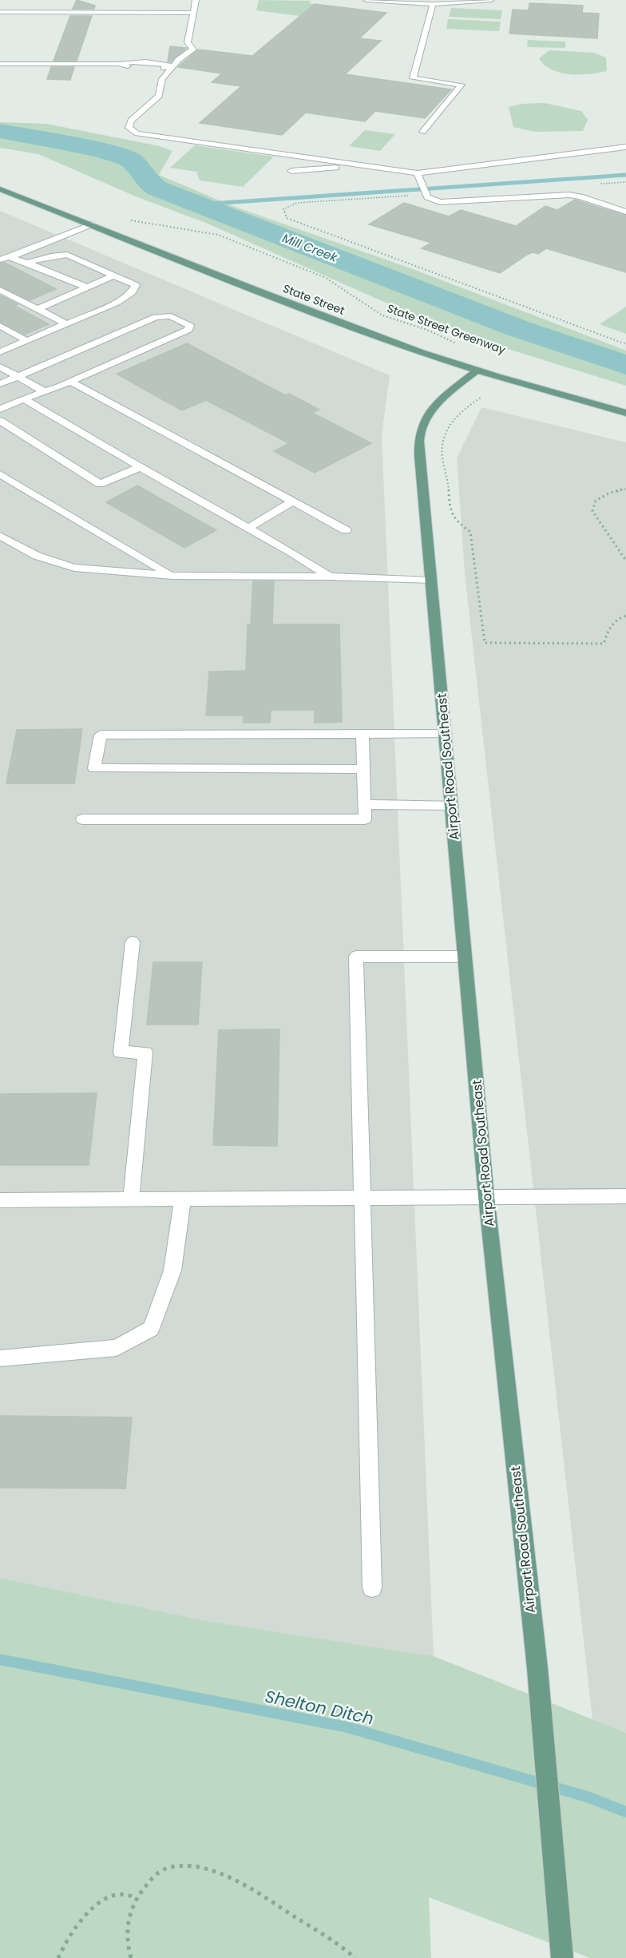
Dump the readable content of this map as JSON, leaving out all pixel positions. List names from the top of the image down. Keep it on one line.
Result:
{"streets":{"main road":["State Street","Airport Road Southeast"],"path":["State Street Greenway"]},"crossings":[["State Street","Airport Road Southeast"]],"water":["Mill Creek","Shelton Ditch"]}
